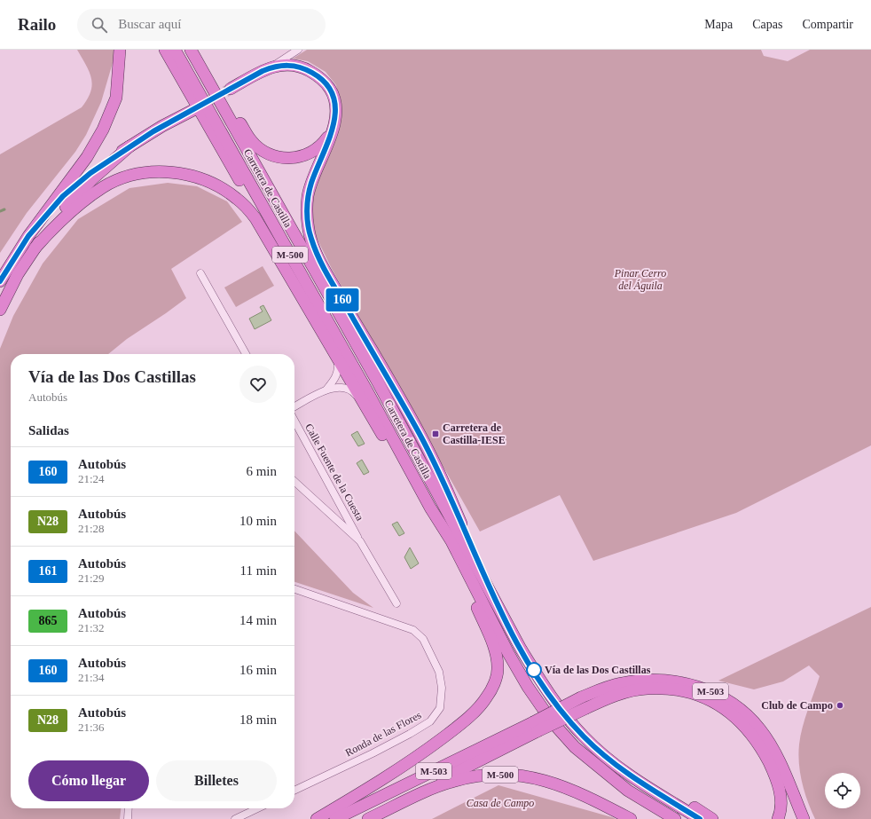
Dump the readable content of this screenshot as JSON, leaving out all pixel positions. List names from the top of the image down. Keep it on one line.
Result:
{"streets":{"highway":["Carretera de Castilla","M-500","M-503"],"street":["Calle Fuente de la Cuesta","Ronda de las Flores"]},"crossings":[["Carretera de Castilla","M-500"]],"parks":["Pinar Cerro del Águila","Casa de Campo"],"places":{"transit":["Carretera de Castilla-IESE"],"other":["Vía de las Dos Castillas","Club de Campo"]},"lines":["bus line 160"],"page":{"header":"Railo","search":"Buscar aquí","nav":["Mapa","Capas","Compartir"],"on_map":"160","heading":[["Vía de las Dos Castillas","Autobús"],"Salidas"],"list":[{"mark":"160","name":"Autobús","note":"21:24","value":"6 min"},{"mark":"N28","name":"Autobús","note":"21:28","value":"10 min"},{"mark":"161","name":"Autobús","note":"21:29","value":"11 min"},{"mark":"865","name":"Autobús","note":"21:32","value":"14 min"},{"mark":"160","name":"Autobús","note":"21:34","value":"16 min"},{"mark":"N28","name":"Autobús","note":"21:36","value":"18 min"}],"buttons":["Cómo llegar","Billetes"]}}
